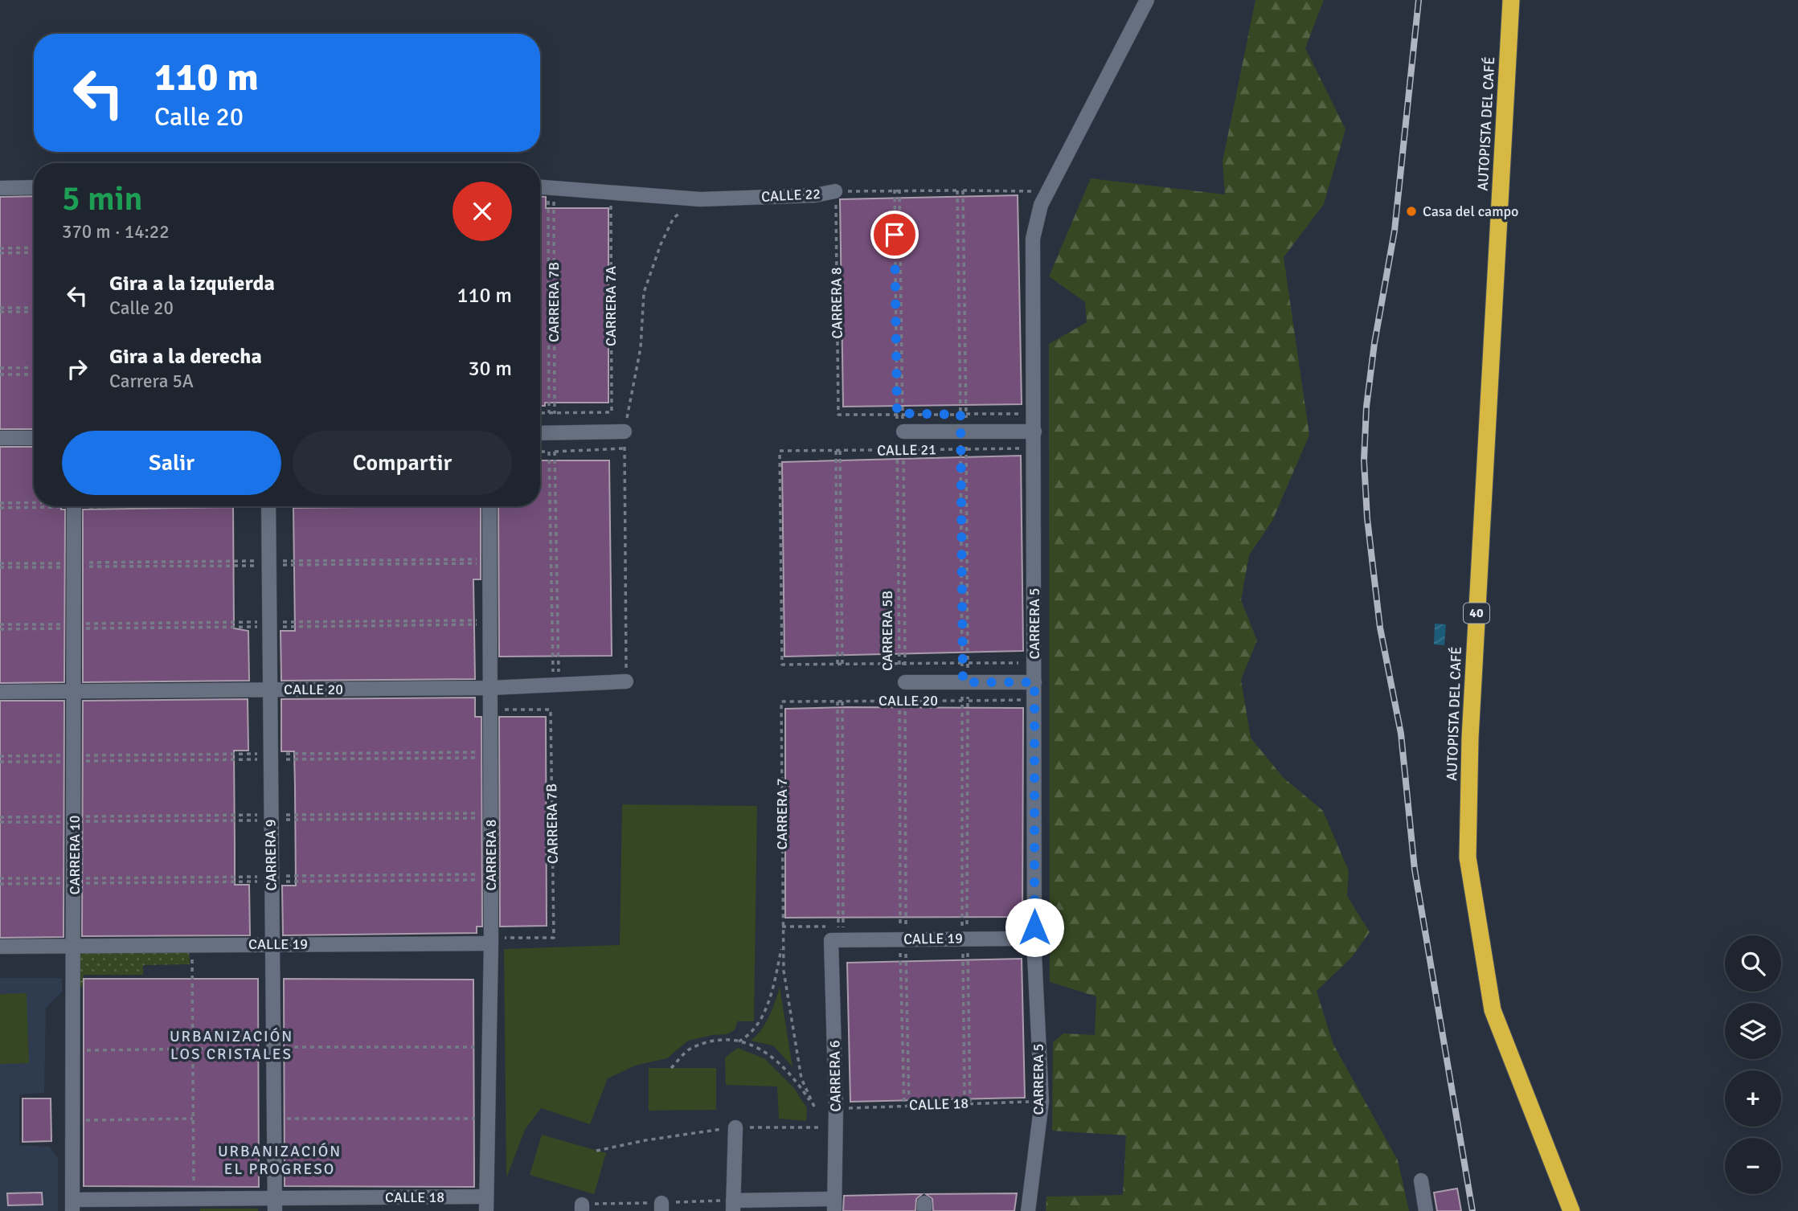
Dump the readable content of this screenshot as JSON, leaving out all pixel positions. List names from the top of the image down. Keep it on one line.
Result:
{"streets":{"highway":["AUTOPISTA DEL CAFÉ","40"],"street":["CALLE 22","CARRERA 8","CALLE 21","CARRERA 5","CALLE 20","CARRERA 10","CARRERA 9","CALLE 19","CARRERA 6","CALLE 18"],"path":["CARRERA 7B","CARRERA 7A","CARRERA 5B","CARRERA 7"]},"crossings":[["CALLE 22","CARRERA 8"],["CALLE 22","CARRERA 5"],["CALLE 22","CARRERA 5B"],["CARRERA 7B","CARRERA 8"],["CARRERA 7B","CARRERA 7A"],["CARRERA 7B","CALLE 19"],["CARRERA 8","CARRERA 5B"],["CARRERA 8","CALLE 20"],["CARRERA 8","CALLE 19"],["CARRERA 8","CALLE 18"],["CALLE 21","CARRERA 5"],["CALLE 21","CARRERA 5B"],["CARRERA 5","CALLE 20"],["CARRERA 5","CALLE 19"],["CARRERA 5","CALLE 18"],["CARRERA 5B","CALLE 20"],["CARRERA 5B","CALLE 19"],["CARRERA 5B","CALLE 18"],["CALLE 20","CARRERA 7"],["CALLE 20","CARRERA 10"],["CALLE 20","CARRERA 9"],["CARRERA 10","CALLE 19"],["CARRERA 10","CALLE 18"],["CARRERA 9","CALLE 19"],["CARRERA 9","CALLE 18"],["CALLE 19","CARRERA 6"],["CARRERA 6","CALLE 18"]],"districts":["URBANIZACIÓN LOS CRISTALES","URBANIZACIÓN EL PROGRESO"],"places":["Casa del campo"],"page":{"turn":["110 m","Calle 20"],"heading":["5 min","370 m · 14:22"],"list":[{"name":"Gira a la izquierda","note":"Calle 20","value":"110 m"},{"name":"Gira a la derecha","note":"Carrera 5A","value":"30 m"}],"buttons":["Salir","Compartir"],"map_buttons":["+","−"]}}
